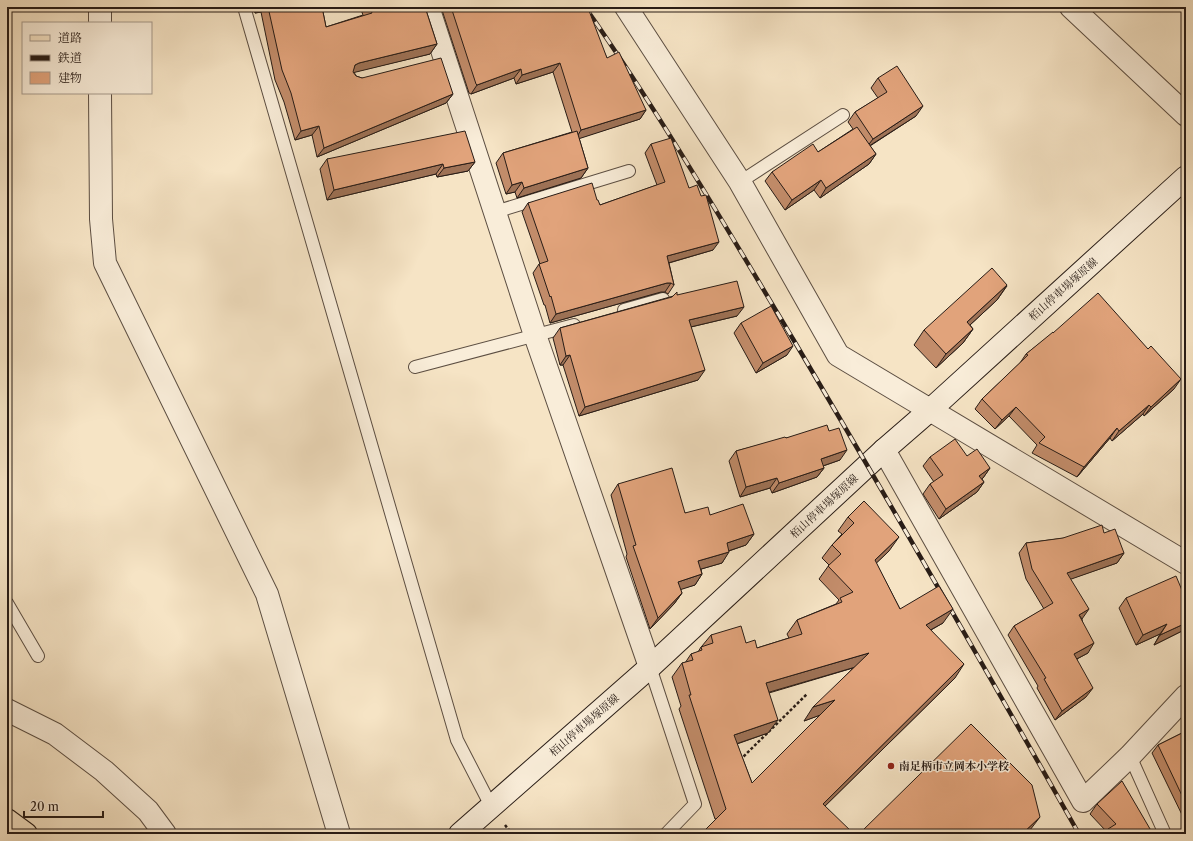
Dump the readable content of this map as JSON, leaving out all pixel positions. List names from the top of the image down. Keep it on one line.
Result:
{"streets":{"street":["栢山停車場塚原線"]},"places":["南足柄市立岡本小学校"],"legend":["道路","鉄道","建物"],"scale_bar":"20 m"}
